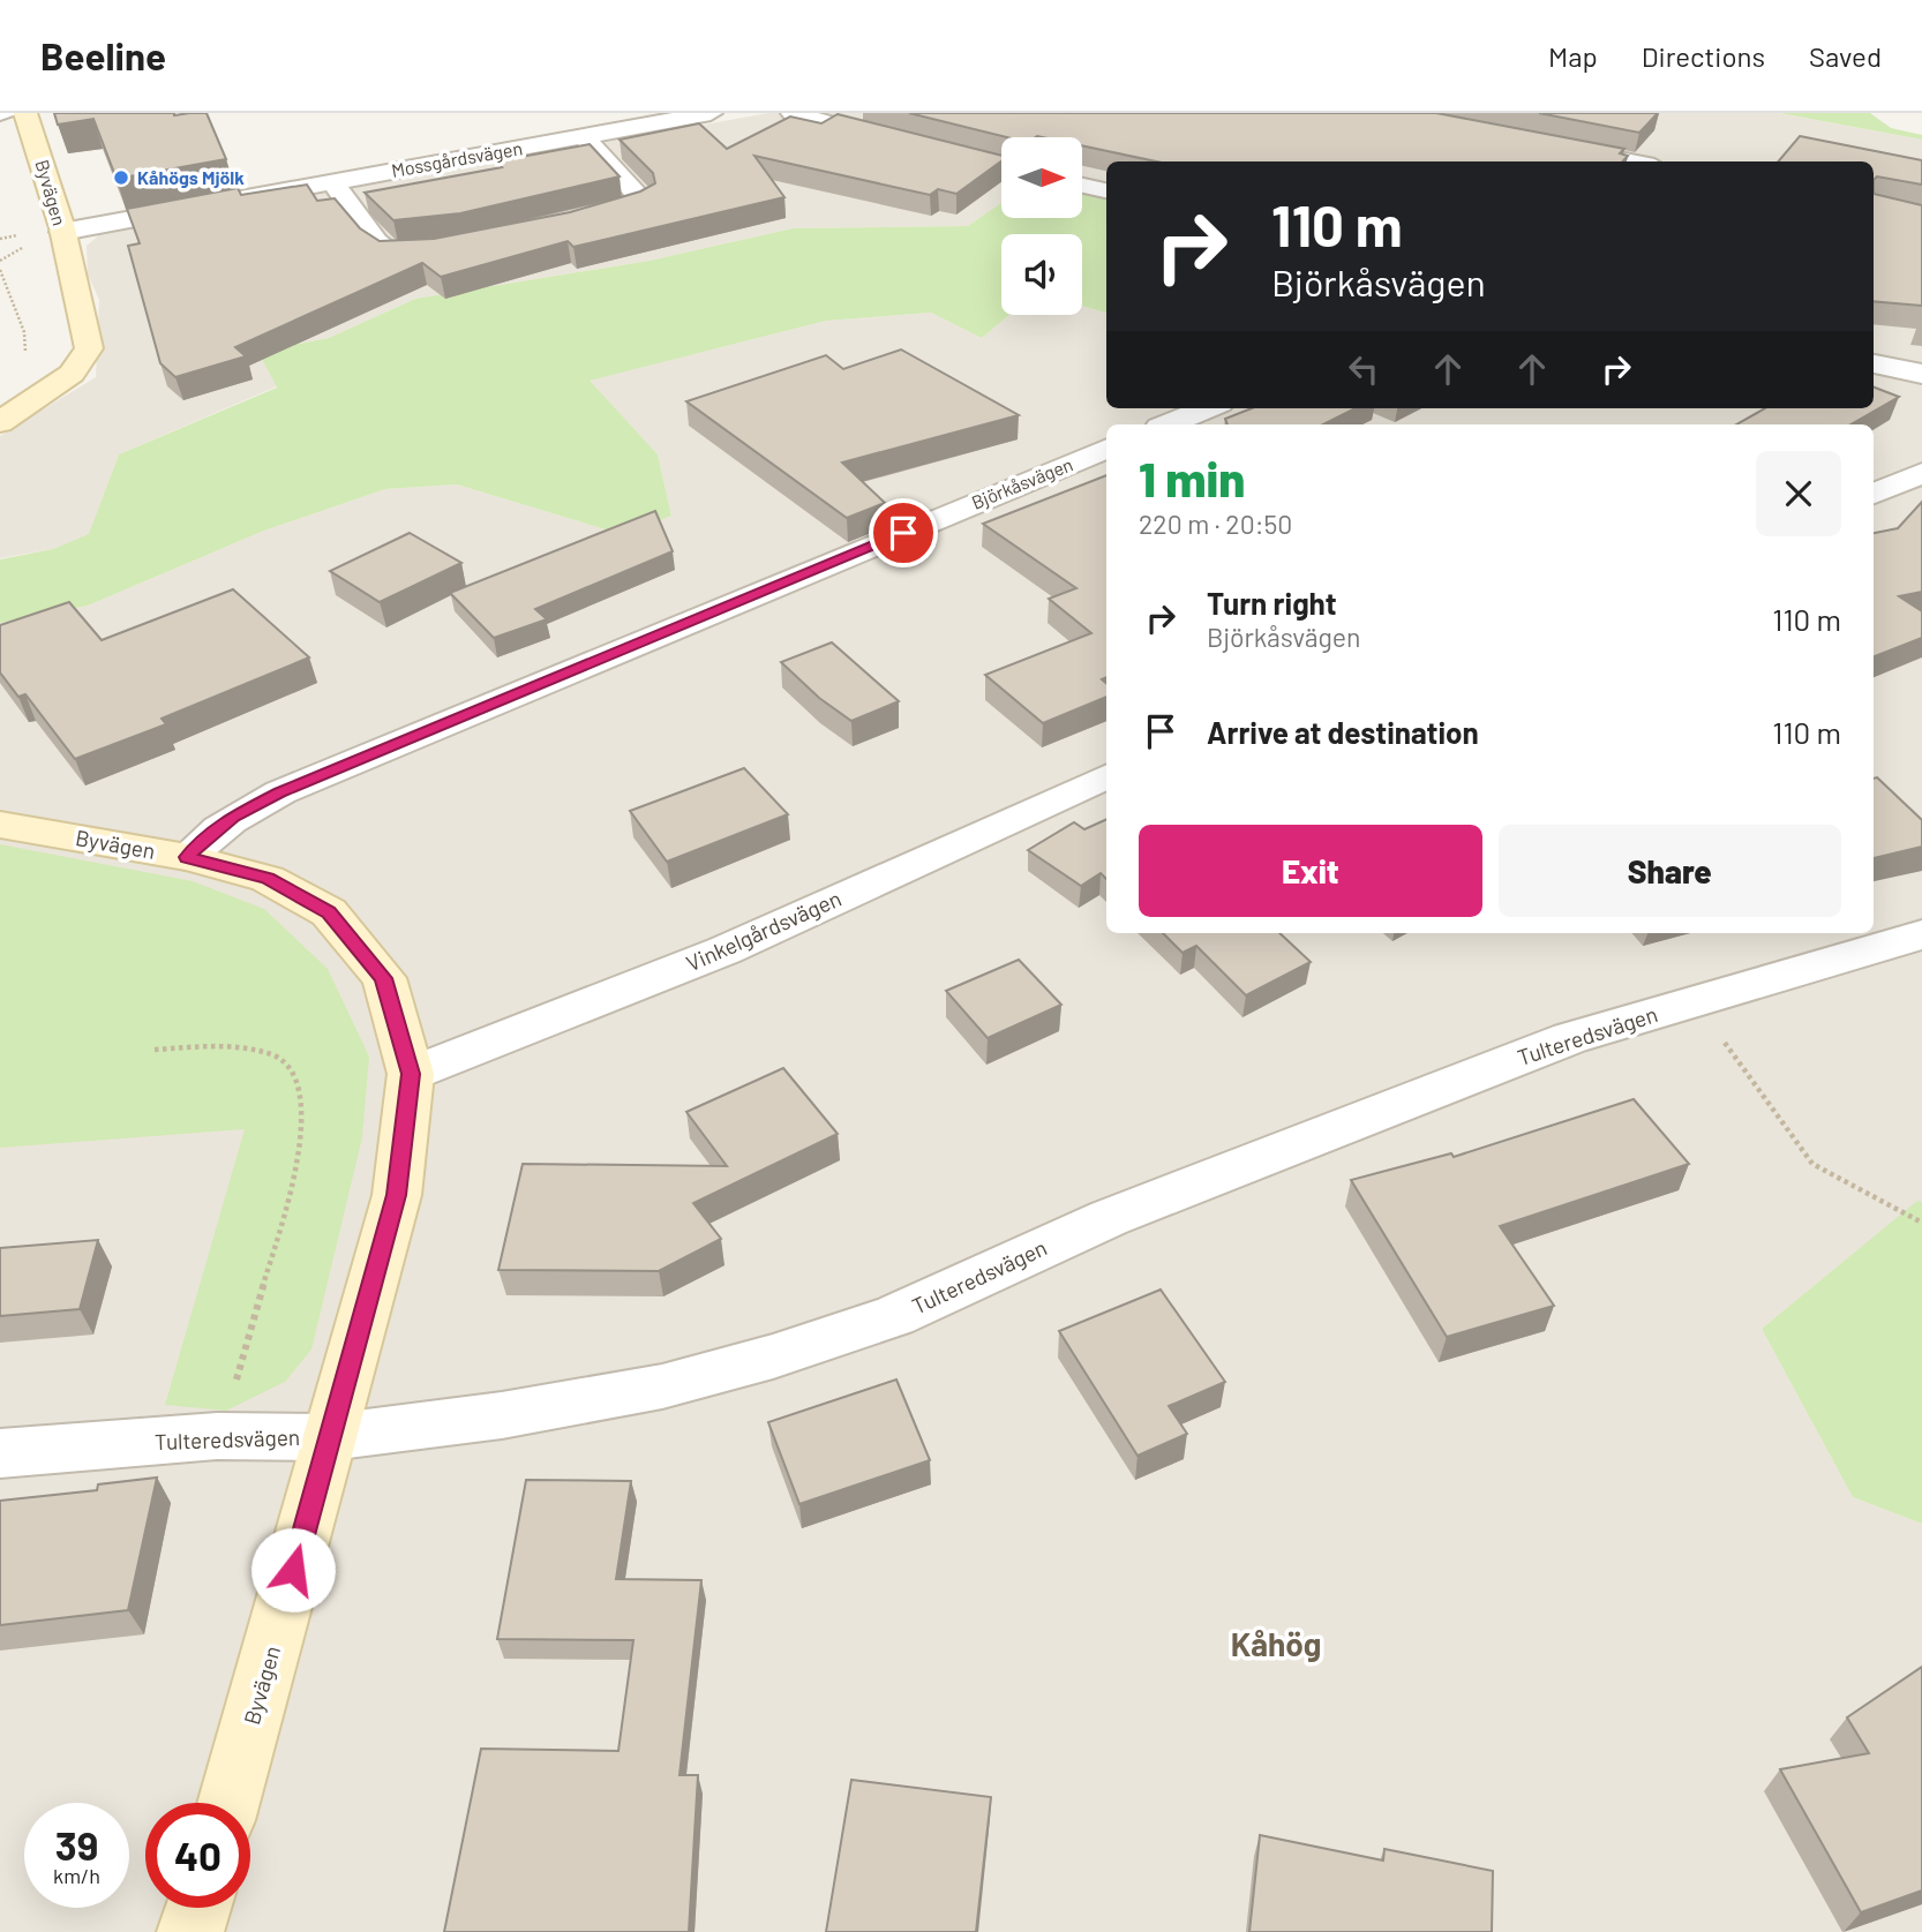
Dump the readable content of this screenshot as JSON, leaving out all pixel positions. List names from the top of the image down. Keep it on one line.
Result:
{"streets":{"street":["Mossgårdsvägen","Byvägen","Björkåsvägen","Vinkelgårdsvägen","Tulteredsvägen"]},"crossings":[["Mossgårdsvägen","Byvägen"],["Byvägen","Björkåsvägen"],["Byvägen","Vinkelgårdsvägen"],["Byvägen","Tulteredsvägen"]],"districts":["Kåhög"],"places":["Kåhögs Mjölk"],"north":"right","page":{"header":"Beeline","nav":["Map","Directions","Saved"],"turn":["110 m","Björkåsvägen"],"heading":["1 min","220 m · 20:50"],"list":[{"name":"Turn right","note":"Björkåsvägen","value":"110 m"},{"name":"Arrive at destination","value":"110 m"}],"buttons":["Exit","Share"],"speed":"39 km/h","limit":"40"}}
